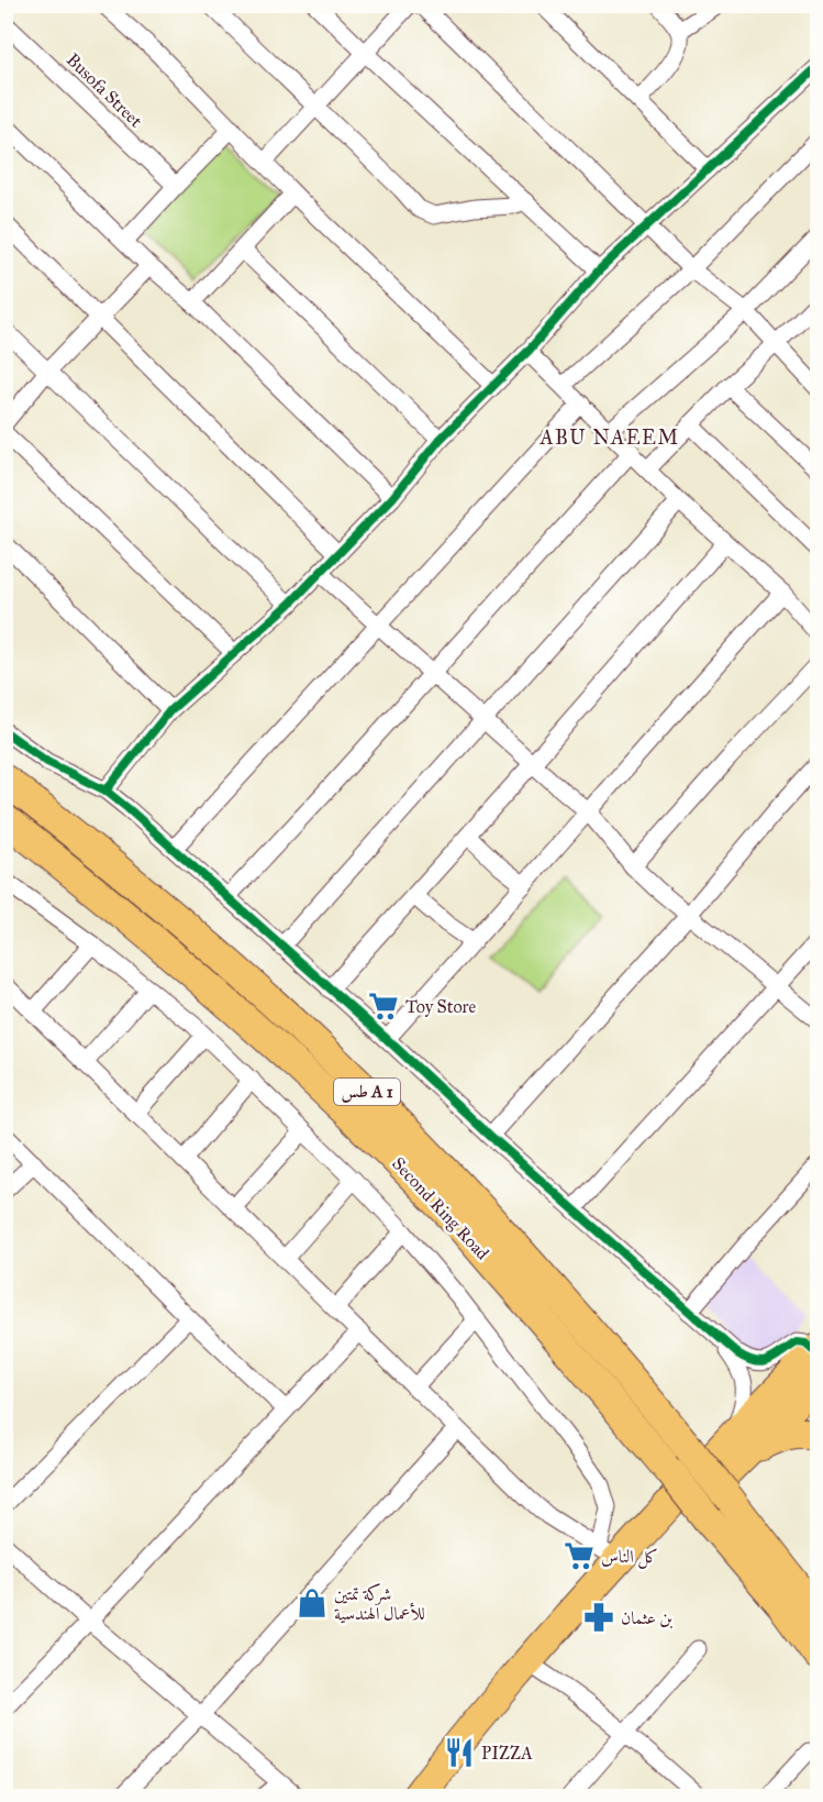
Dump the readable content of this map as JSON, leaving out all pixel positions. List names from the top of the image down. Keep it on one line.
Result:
{"streets":{"highway":["طس A 1","Second Ring Road"],"street":["Busofa Street"]},"districts":["ABU NAEEM"],"places":{"supermarket":["Toy Store","كل الناس"],"shop":["شركة تمتين للأعمال الهندسية"],"pharmacy":["بن عثمان"],"restaurant":["PIZZA"]}}
